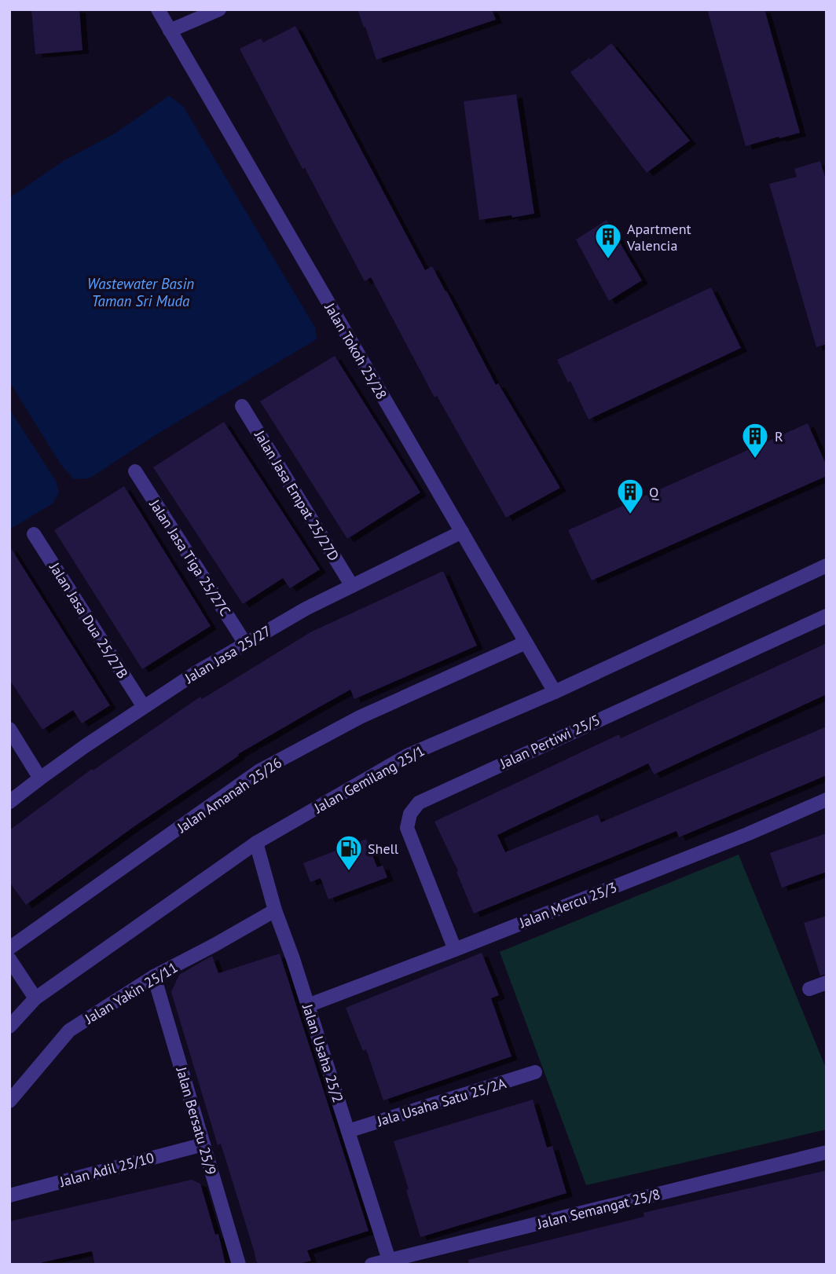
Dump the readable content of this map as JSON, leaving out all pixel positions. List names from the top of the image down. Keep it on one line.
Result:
{"streets":{"street":["Jalan Tokoh 25/28","Jalan Jasa Empat 25/27D","Jalan Jasa Tiga 25/27C","Jalan Jasa Dua 25/27B","Jalan Jasa 25/27","Jalan Pertiwi 25/5","Jalan Gemilang 25/1","Jalan Amanah 25/26","Jalan Mercu 25/3","Jalan Yakin 25/11","Jalan Usaha 25/2","Jala Usaha Satu 25/2A","Jalan Bersatu 25/9","Jalan Adil 25/10","Jalan Semangat 25/8"]},"crossings":[["Jalan Tokoh 25/28","Jalan Jasa 25/27"],["Jalan Tokoh 25/28","Jalan Gemilang 25/1"],["Jalan Tokoh 25/28","Jalan Amanah 25/26"],["Jalan Jasa Empat 25/27D","Jalan Jasa 25/27"],["Jalan Jasa Tiga 25/27C","Jalan Jasa 25/27"],["Jalan Jasa Dua 25/27B","Jalan Jasa 25/27"],["Jalan Pertiwi 25/5","Jalan Mercu 25/3"],["Jalan Gemilang 25/1","Jalan Usaha 25/2"],["Jalan Mercu 25/3","Jalan Usaha 25/2"],["Jalan Yakin 25/11","Jalan Usaha 25/2"],["Jalan Yakin 25/11","Jalan Bersatu 25/9"],["Jalan Usaha 25/2","Jala Usaha Satu 25/2A"],["Jalan Usaha 25/2","Jalan Semangat 25/8"],["Jalan Bersatu 25/9","Jalan Adil 25/10"]],"water":["Wastewater Basin Taman Sri Muda"],"places":{"building":["Apartment Valencia","R","Q"],"fuel station":["Shell"]}}
